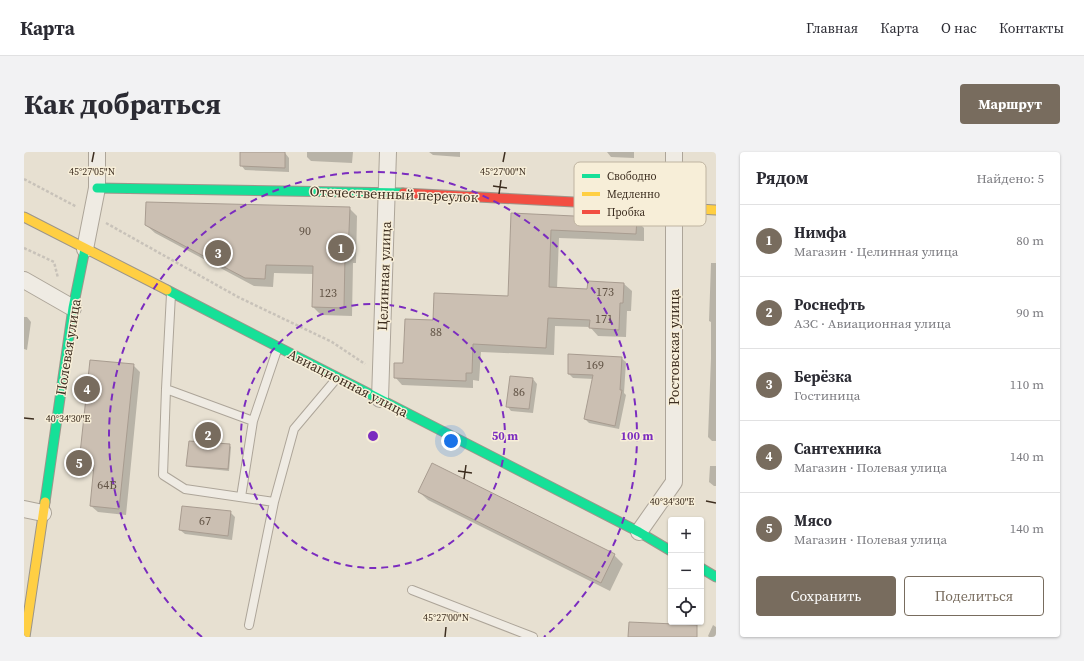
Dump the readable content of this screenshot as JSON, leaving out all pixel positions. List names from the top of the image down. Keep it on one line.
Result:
{"streets":{"street":["Отечественный переулок","Целинная улица","Полевая улица","Ростовская улица","Авиационная улица"]},"crossings":[["Отечественный переулок","Целинная улица"],["Отечественный переулок","Полевая улица"],["Целинная улица","Авиационная улица"],["Полевая улица","Авиационная улица"],["Ростовская улица","Авиационная улица"]],"house_numbers":["90","173","123","171","88","169","86","64Б","67"],"legend":["Свободно","Медленно","Пробка"],"page":{"header":"Карта","nav":["Главная","Карта","О нас","Контакты"],"buttons":["Маршрут",["Сохранить","Поделиться"]],"title":"Как добраться","heading":["Рядом","Найдено: 5"],"list":[{"mark":"1","name":"Нимфа","note":"Магазин · Целинная улица","value":"80 m"},{"mark":"2","name":"Роснефть","note":"АЗС · Авиационная улица","value":"90 m"},{"mark":"3","name":"Берёзка","note":"Гостиница","value":"110 m"},{"mark":"4","name":"Сантехника","note":"Магазин · Полевая улица","value":"140 m"},{"mark":"5","name":"Мясо","note":"Магазин · Полевая улица","value":"140 m"}],"pins":["1","3","4","2","5"],"map_buttons":["+","−"]},"coordinates":["45°27'05\"N","45°27'00\"N","40°34'30\"E"],"rings":["50 m","100 m"]}
